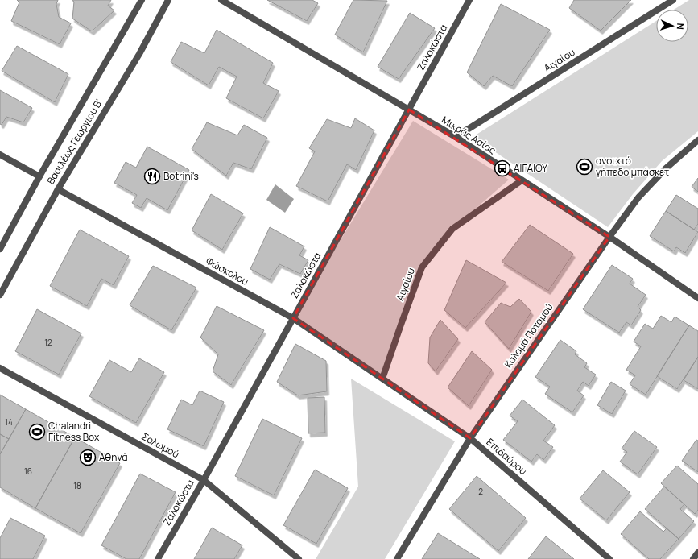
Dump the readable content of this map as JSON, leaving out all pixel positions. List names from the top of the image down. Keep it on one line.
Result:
{"streets":{"street":["Ζαλοκώστα","Αιγαίου","Μικράς Ασίας","Βασιλέως Γεωργίου Β'","Φώσκολου","Καλαμά Ποταμού","Σολωμού","Επιδαύρου"]},"crossings":[["Ζαλοκώστα","Μικράς Ασίας"],["Ζαλοκώστα","Φώσκολου"],["Ζαλοκώστα","Σολωμού"],["Αιγαίου","Μικράς Ασίας"],["Αιγαίου","Φώσκολου"],["Αιγαίου","Επιδαύρου"],["Μικράς Ασίας","Καλαμά Ποταμού"],["Βασιλέως Γεωργίου Β'","Φώσκολου"],["Φώσκολου","Επιδαύρου"],["Καλαμά Ποταμού","Επιδαύρου"]],"places":{"sports":["ανοιχτό γήπεδο μπάσκετ","Chalandri Fitness Box"],"bus stop":["ΑΙΓΑΙΟΥ"],"restaurant":["Botrini's"],"theatre":["Αθηνά"]},"house_numbers":["12","14","16","18","2"],"north":"right"}
